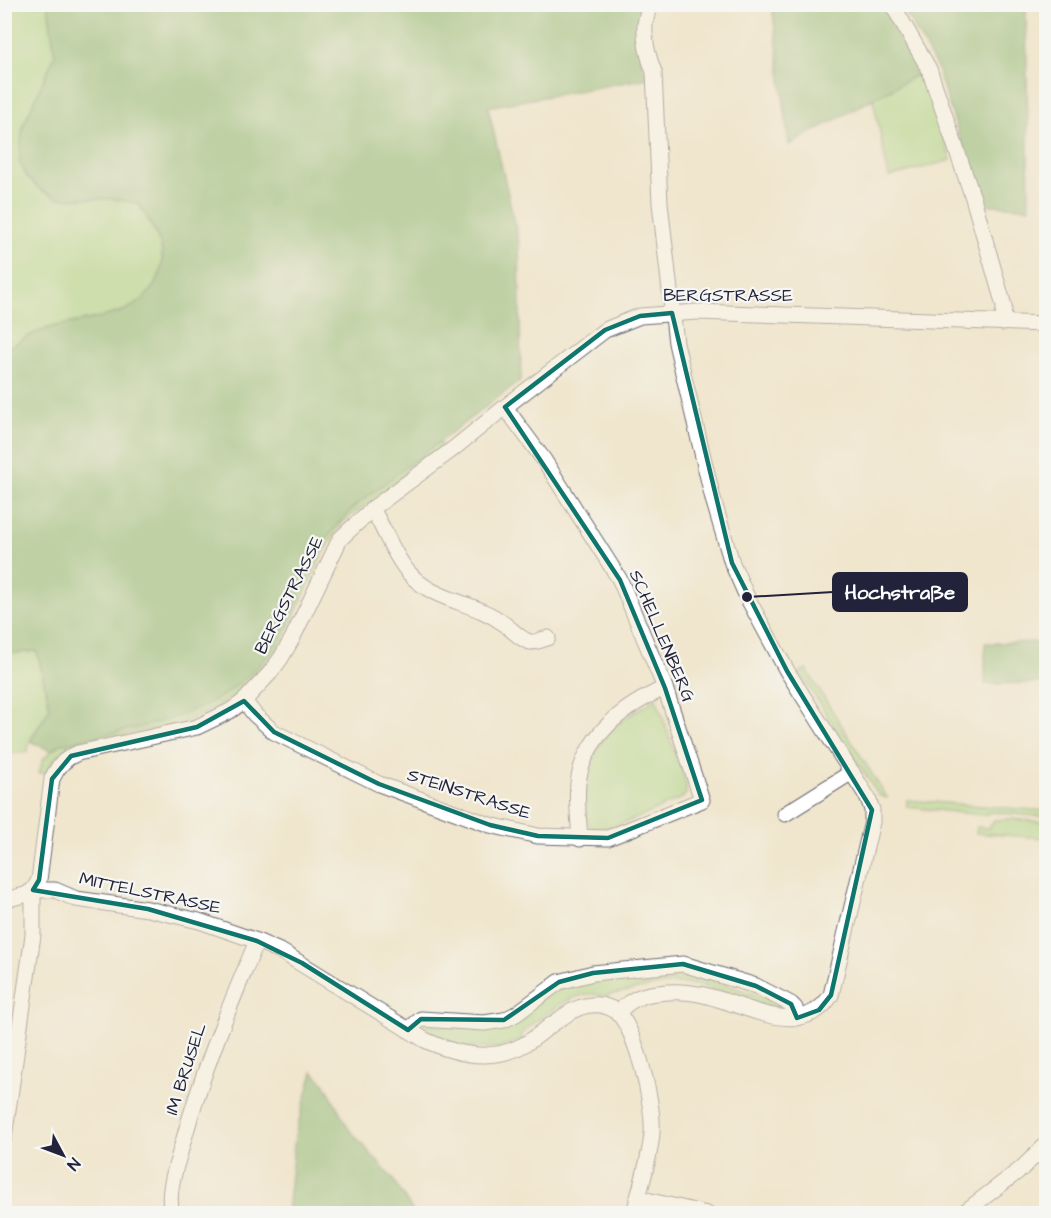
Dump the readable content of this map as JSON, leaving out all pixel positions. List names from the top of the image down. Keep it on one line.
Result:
{"streets":{"street":["BERGSTRASSE","SCHELLENBERG","STEINSTRASSE","MITTELSTRASSE","IM BRUSEL"]},"crossings":[["BERGSTRASSE","SCHELLENBERG"],["BERGSTRASSE","STEINSTRASSE"],["BERGSTRASSE","MITTELSTRASSE"],["SCHELLENBERG","STEINSTRASSE"],["MITTELSTRASSE","IM BRUSEL"]],"places":["Hochstraße"],"north":"bottom right"}
